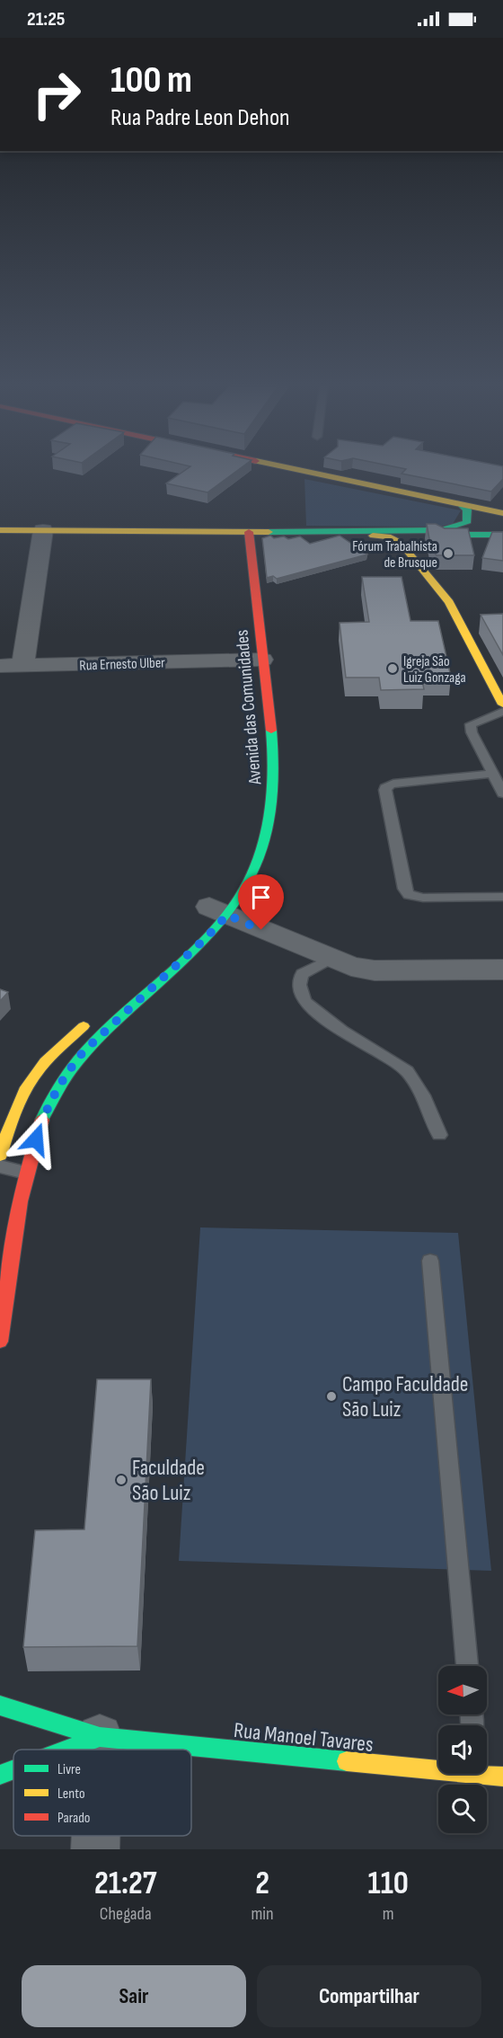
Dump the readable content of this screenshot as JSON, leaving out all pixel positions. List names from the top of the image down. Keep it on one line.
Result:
{"streets":{"main road":["Avenida das Comunidades","Rua Manoel Tavares"],"street":["Rua Ernesto Ulber"]},"crossings":[["Rua Ernesto Ulber","Avenida das Comunidades"]],"places":["Fórum Trabalhista de Brusque","Igreja São Luiz Gonzaga","Campo Faculdade São Luiz","Faculdade São Luiz"],"legend":["Livre","Lento","Parado"],"north":"left","page":{"status":"21:25","turn":["100 m","Rua Padre Leon Dehon"],"eta":["21:27","Chegada","2","min","110","m"],"buttons":["Sair","Compartilhar"]}}
